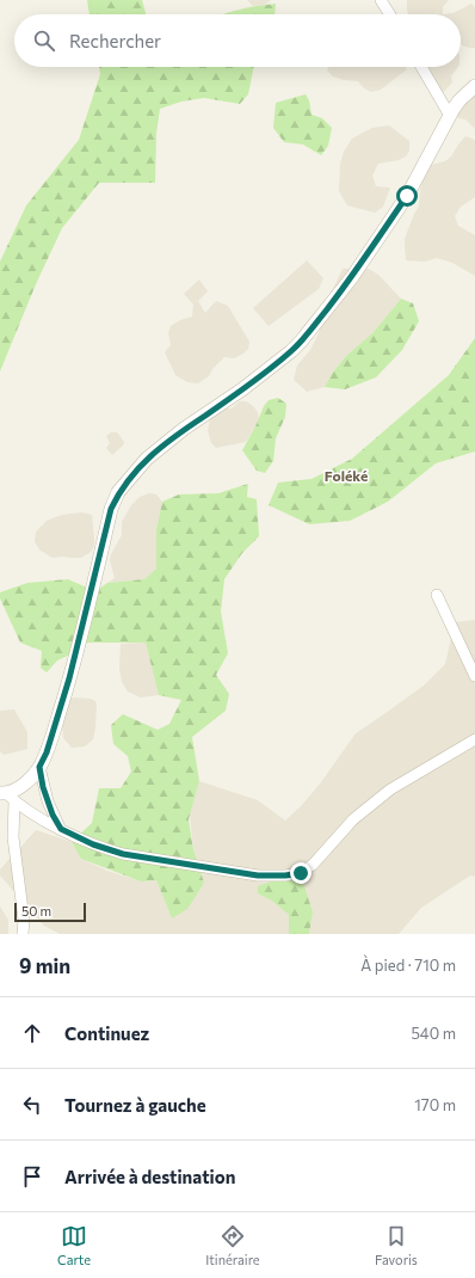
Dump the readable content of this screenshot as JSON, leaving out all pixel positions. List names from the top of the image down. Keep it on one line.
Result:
{"districts":["Foléké"],"scale_bar":"50 m","page":{"search":"Rechercher","scale":"50 m","heading":["9 min","À pied · 710 m"],"list":[["Continuez","540 m"],["Tournez à gauche","170 m"],"Arrivée à destination"],"nav":["Carte","Itinéraire","Favoris"]}}
